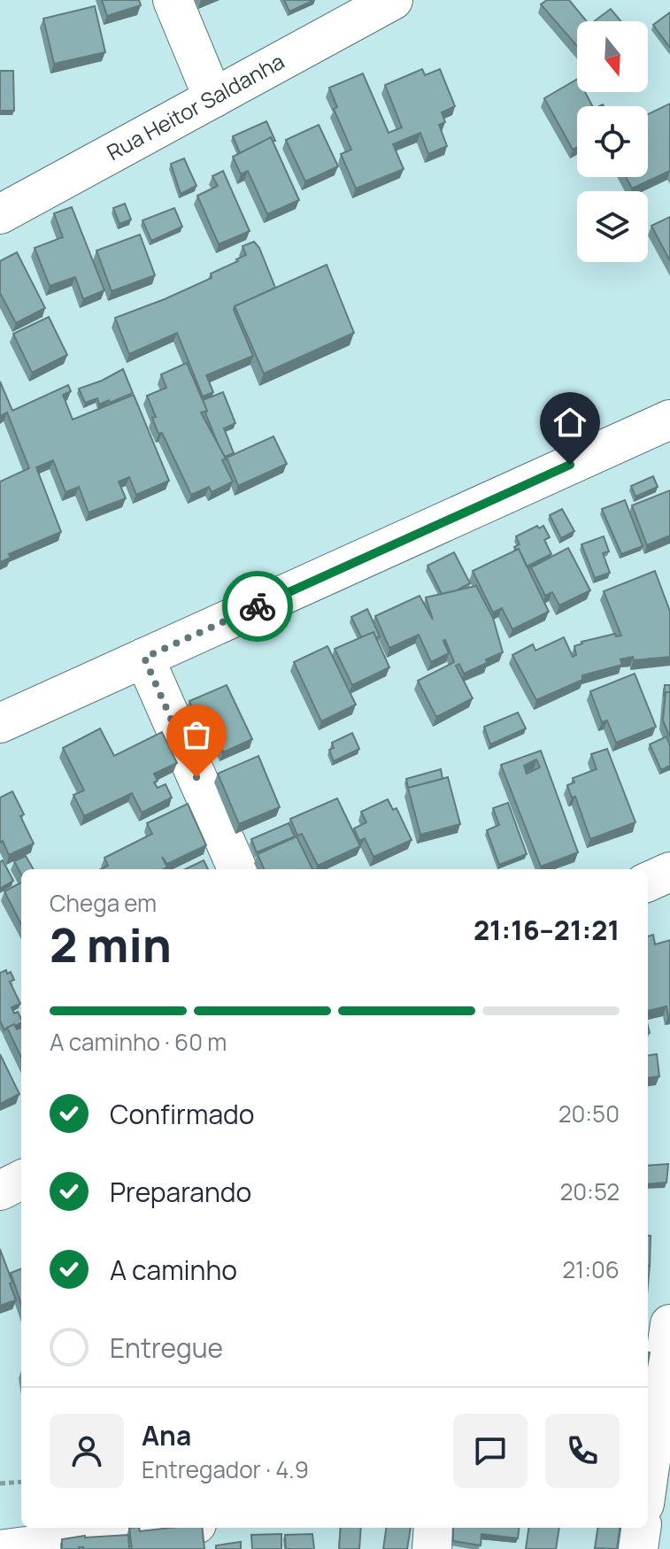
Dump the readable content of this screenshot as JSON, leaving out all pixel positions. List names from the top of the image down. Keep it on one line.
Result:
{"streets":{"street":["Rua Heitor Saldanha"]},"north":"bottom","page":{"heading":["2 min","Chega em","21:16–21:21"],"panel":["Ana","Entregador · 4.9"],"bar":"A caminho · 60 m","list":[["Confirmado","20:50"],["Preparando","20:52"],["A caminho","21:06"],"Entregue"]}}
